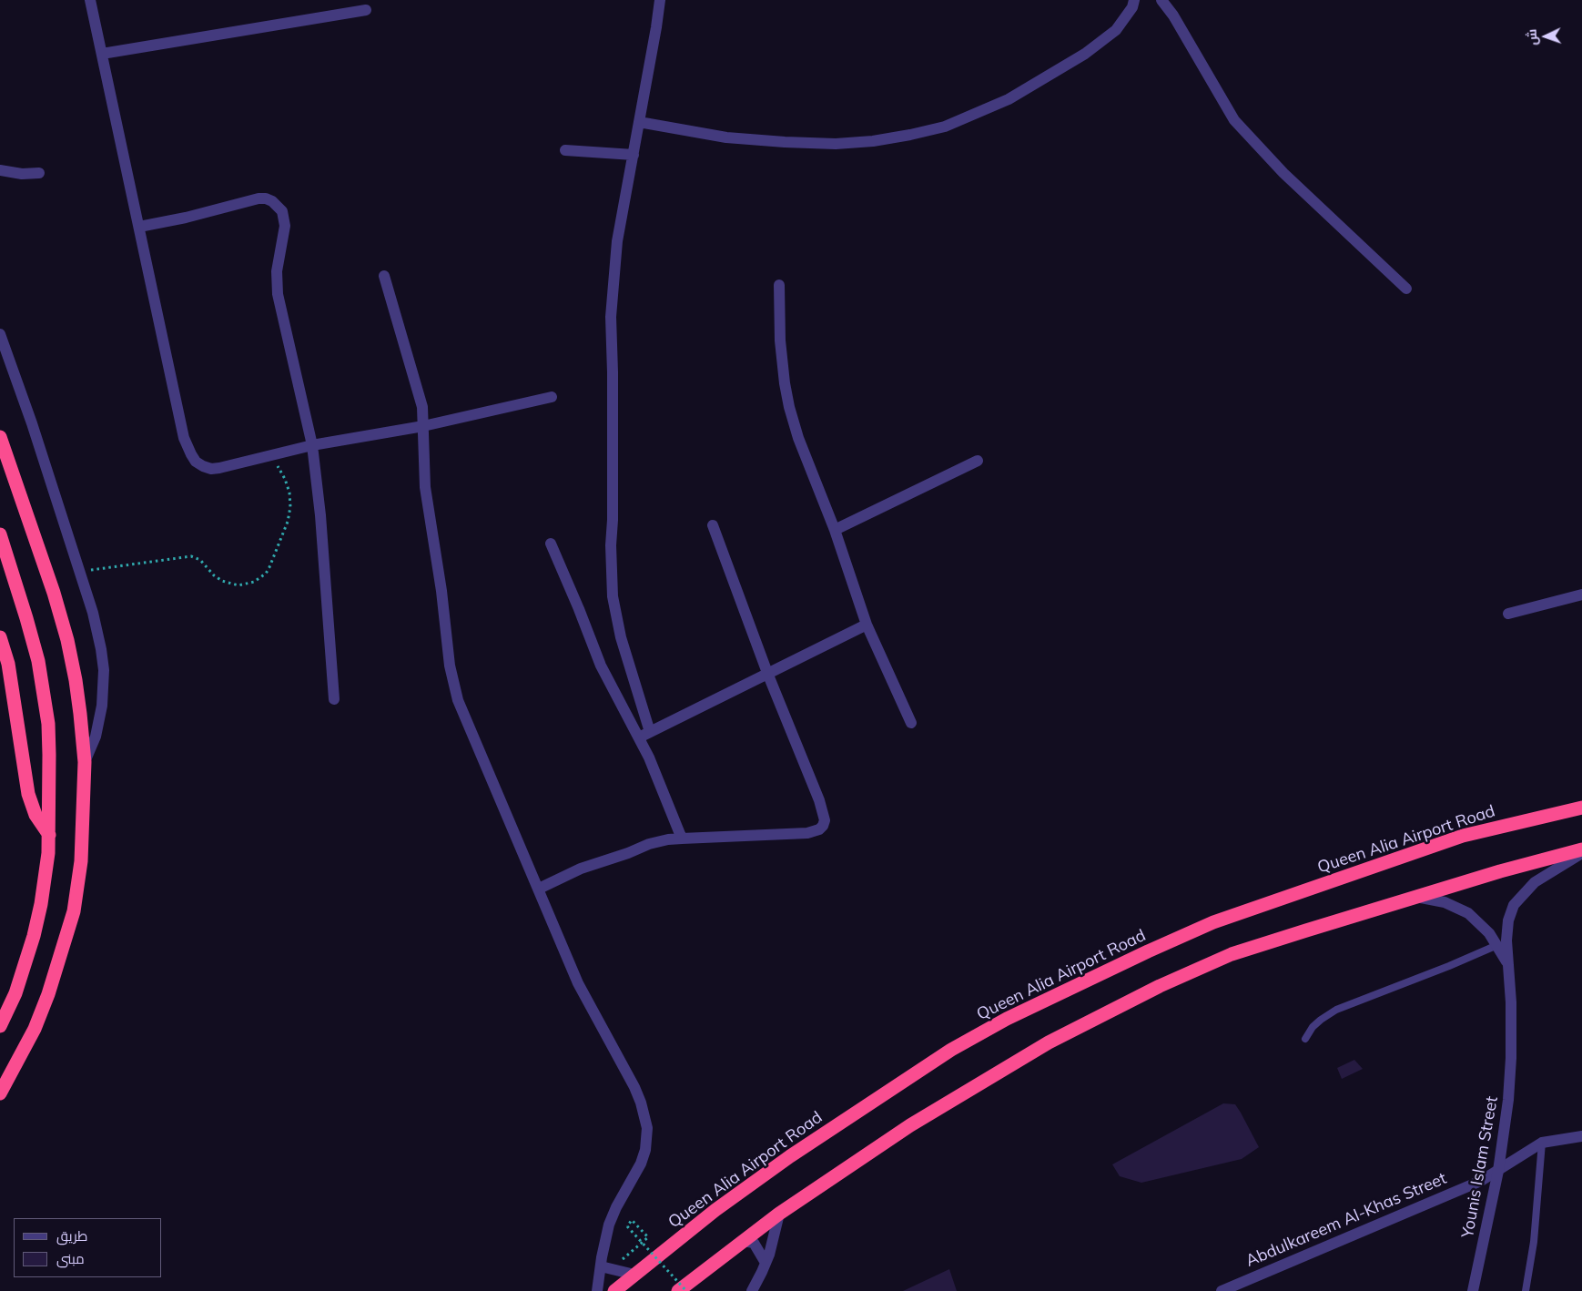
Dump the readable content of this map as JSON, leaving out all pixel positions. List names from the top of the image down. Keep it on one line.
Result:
{"streets":{"highway":["Queen Alia Airport Road"],"street":["Younis Islam Street","Abdulkareem Al-Khas Street"]},"crossings":[["Younis Islam Street","Abdulkareem Al-Khas Street"]],"legend":["طريق","مبنى"],"north":"left"}
